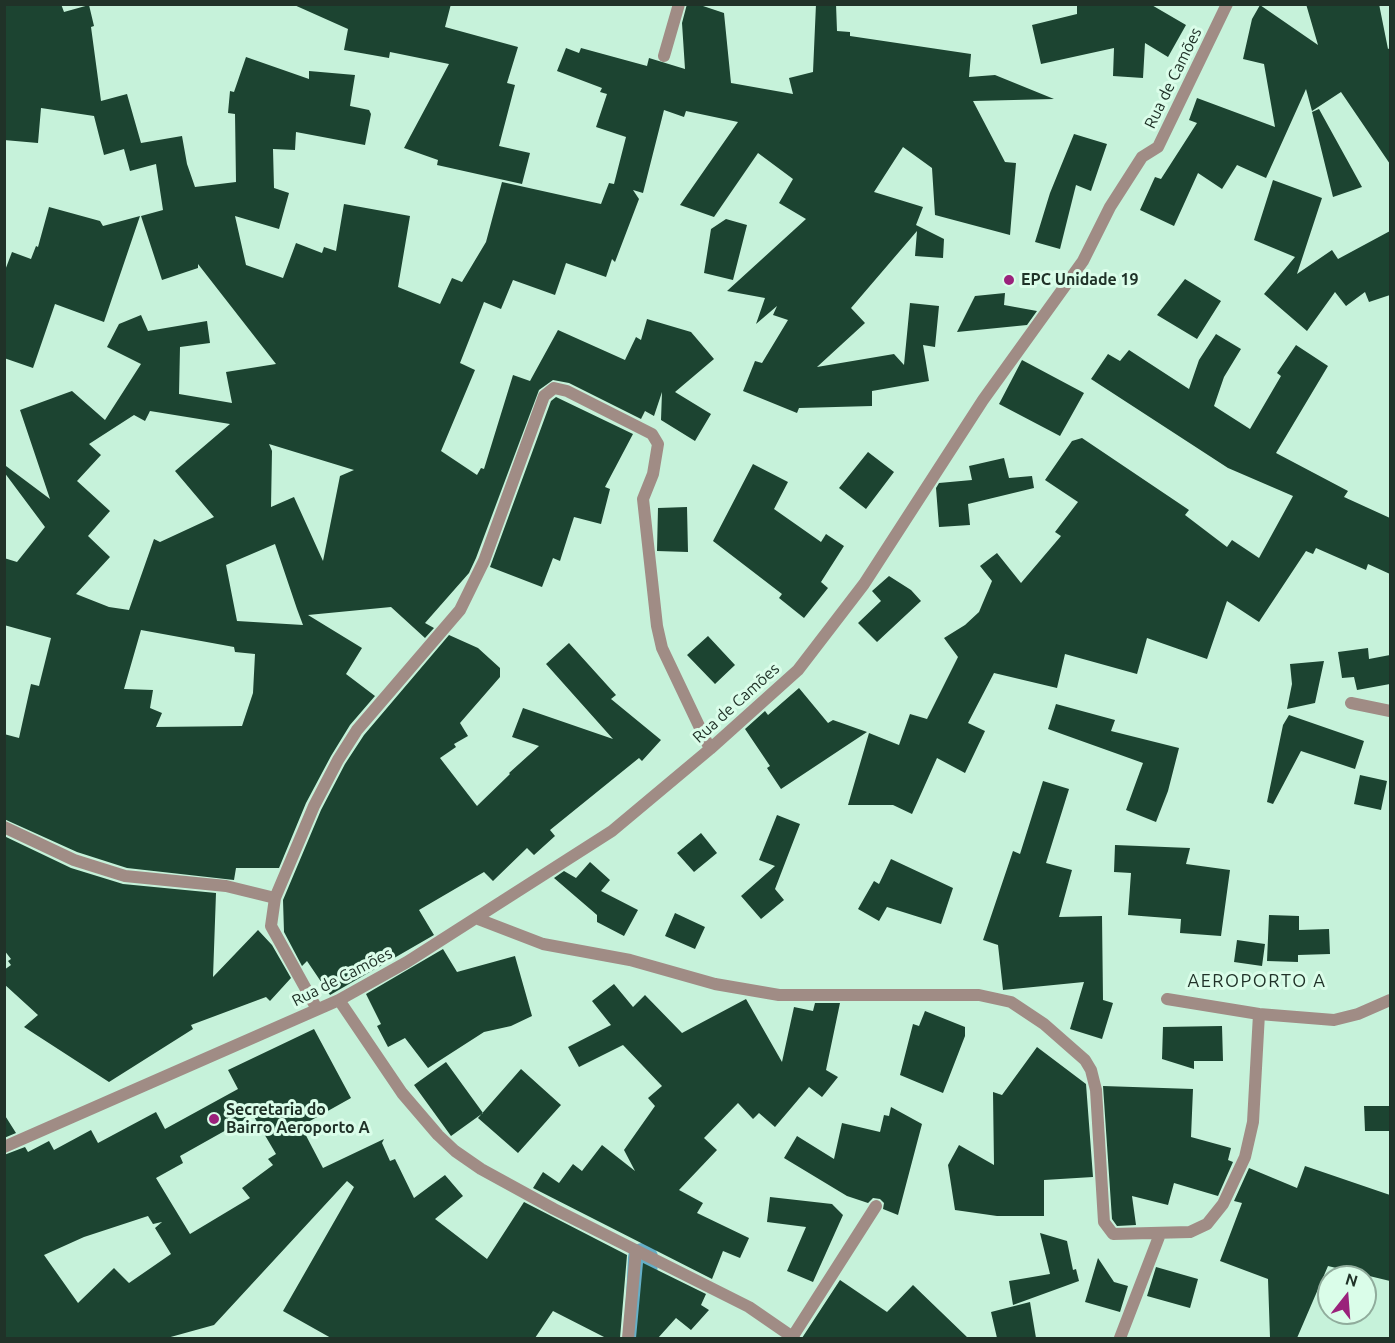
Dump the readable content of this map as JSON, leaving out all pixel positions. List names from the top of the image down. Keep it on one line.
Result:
{"streets":{"street":["Rua de Camões"]},"districts":["AEROPORTO A"],"places":["EPC Unidade 19","Secretaria do Bairro Aeroporto A"],"north":"top"}
